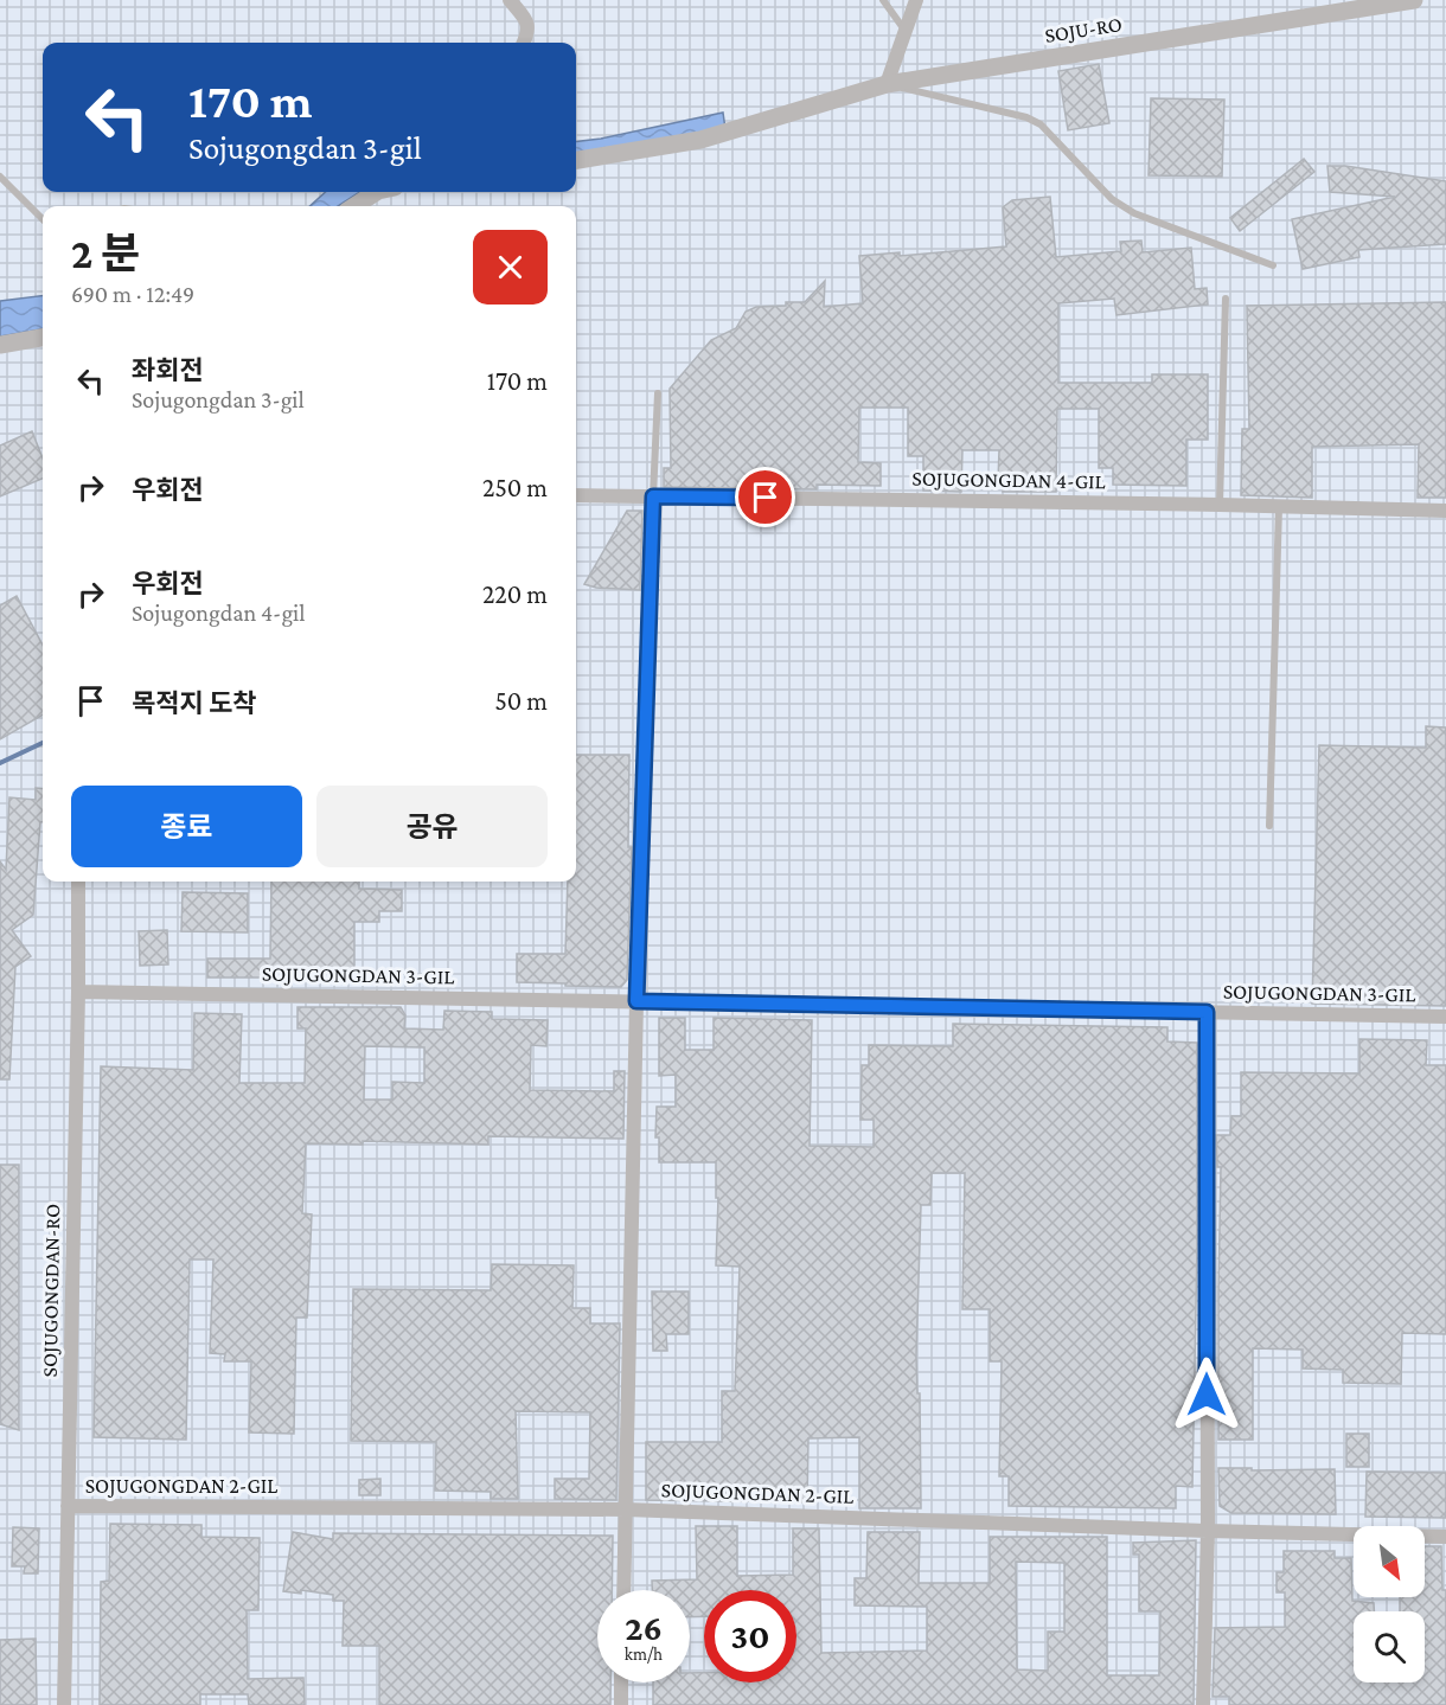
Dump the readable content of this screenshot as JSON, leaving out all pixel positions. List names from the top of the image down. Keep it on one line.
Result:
{"streets":{"street":["SOJU-RO","SOJUGONGDAN 4-GIL","SOJUGONGDAN 3-GIL","SOJUGONGDAN-RO","SOJUGONGDAN 2-GIL"]},"crossings":[["SOJUGONGDAN 3-GIL","SOJUGONGDAN-RO"],["SOJUGONGDAN-RO","SOJUGONGDAN 2-GIL"]],"north":"bottom right","page":{"turn":["170 m","Sojugongdan 3-gil"],"heading":["2 분","690 m · 12:49"],"list":[{"name":"좌회전","note":"Sojugongdan 3-gil","value":"170 m"},{"name":"우회전","value":"250 m"},{"name":"우회전","note":"Sojugongdan 4-gil","value":"220 m"},{"name":"목적지 도착","value":"50 m"}],"buttons":["종료","공유"],"speed":"26 km/h","limit":"30"}}
